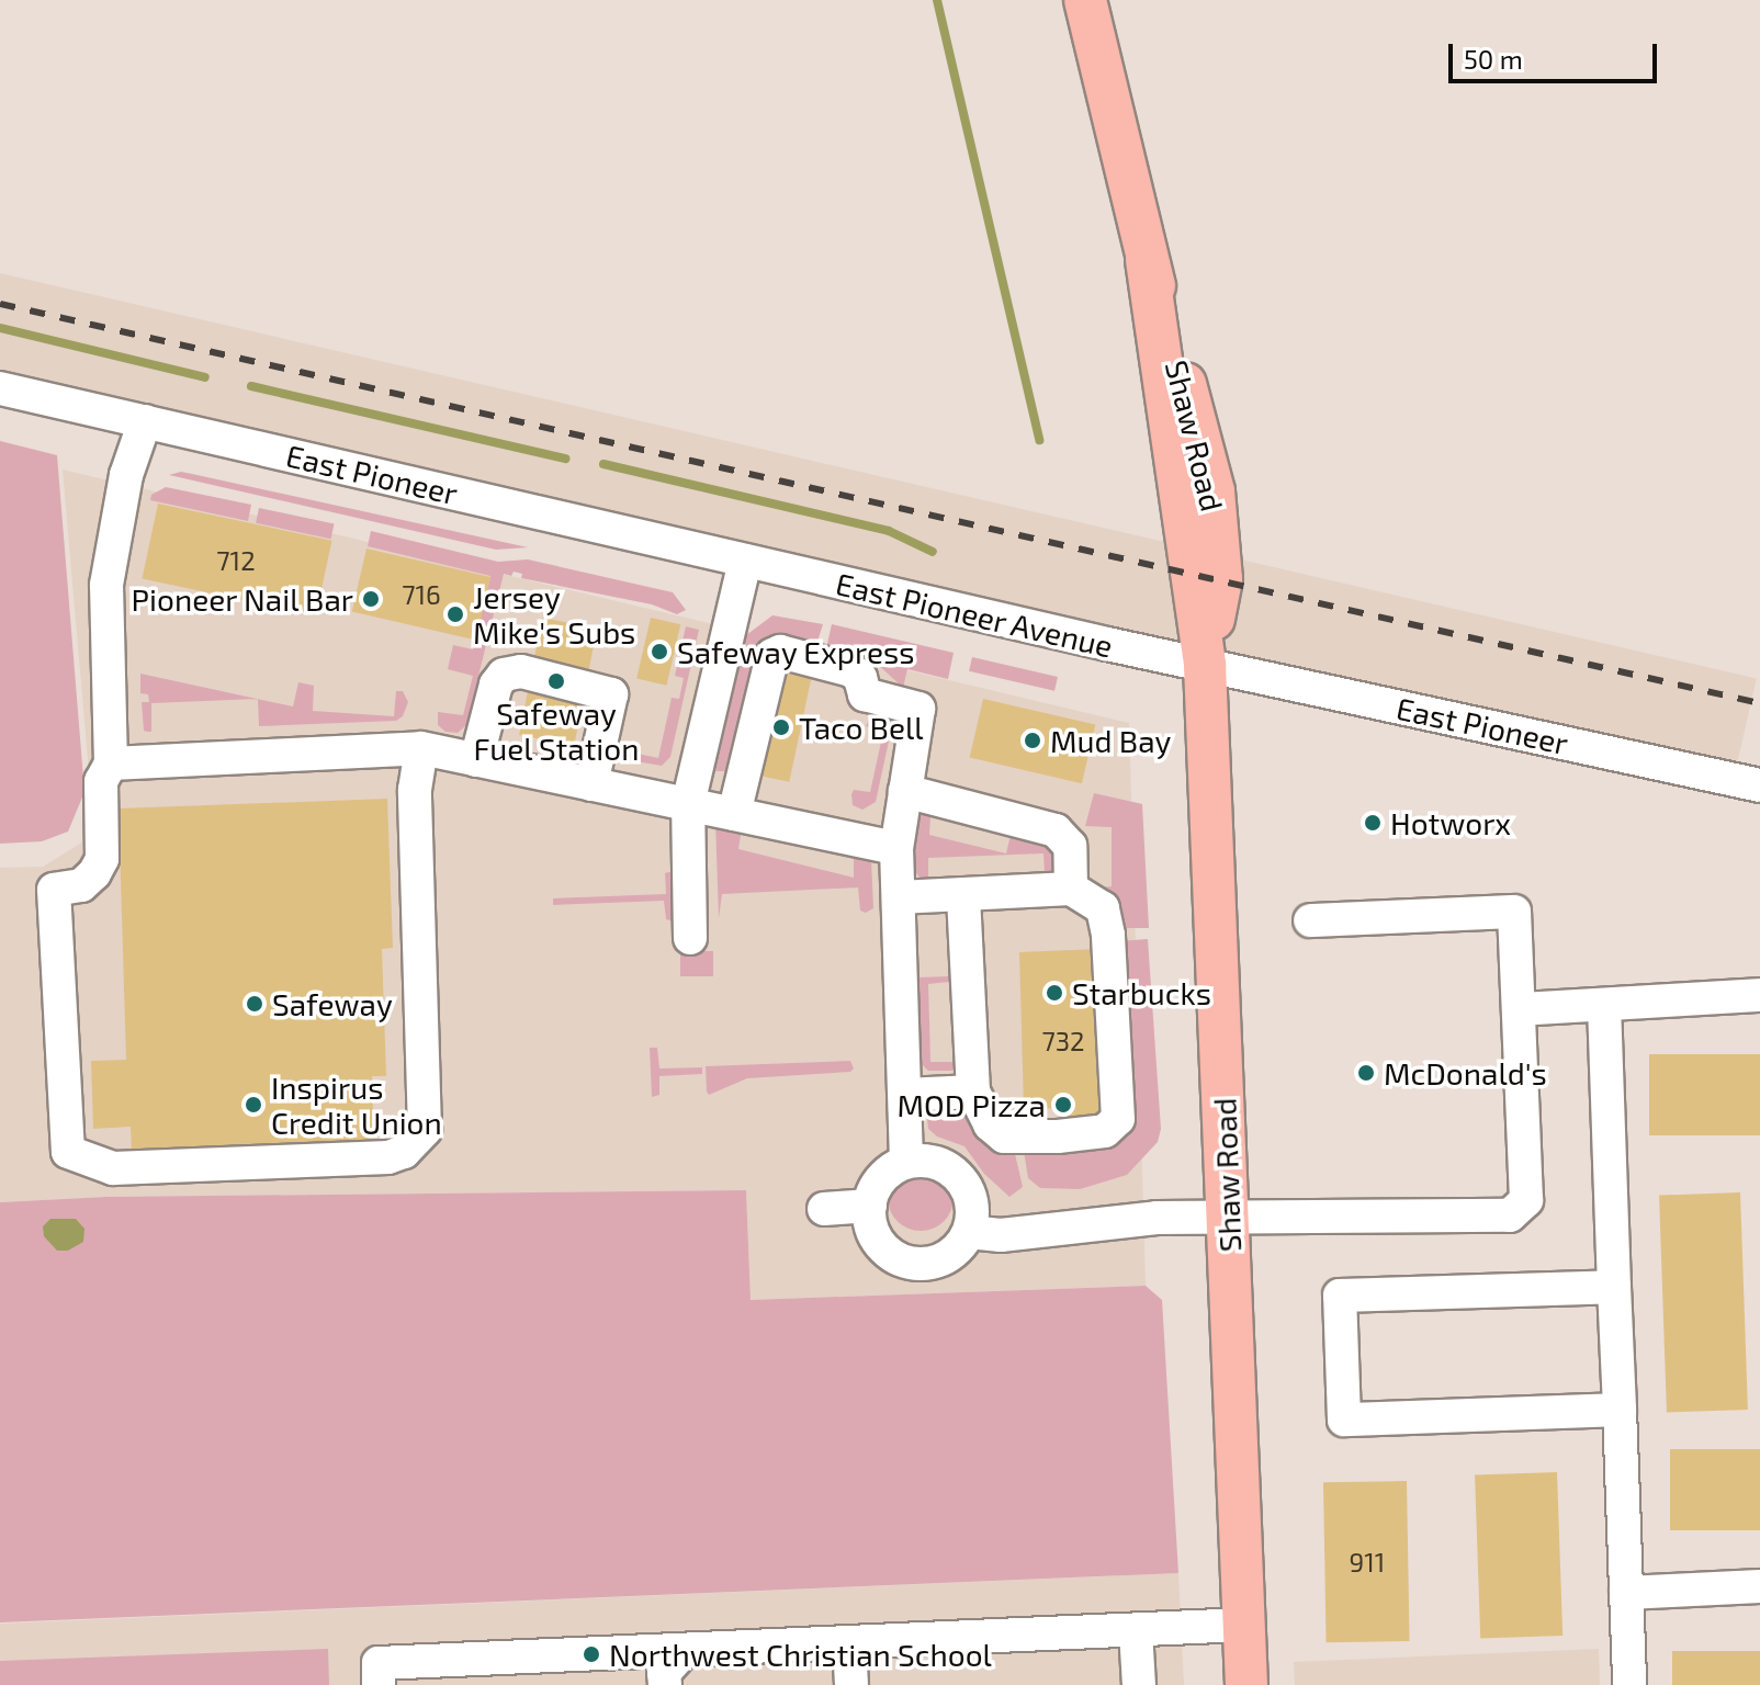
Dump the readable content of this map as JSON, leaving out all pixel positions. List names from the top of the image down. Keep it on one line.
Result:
{"streets":{"main road":["Shaw Road"],"street":["East Pioneer","East Pioneer Avenue"]},"crossings":[["Shaw Road","East Pioneer"],["Shaw Road","East Pioneer Avenue"],["East Pioneer","East Pioneer Avenue"]],"places":["Pioneer Nail Bar","Jersey Mike's Subs","Safeway Express","Safeway Fuel Station","Taco Bell","Mud Bay","Hotworx","Starbucks","Safeway","McDonald's","Inspirus Credit Union","MOD Pizza","Northwest Christian School"],"house_numbers":["712","716","732","911"],"scale_bar":"50 m"}
